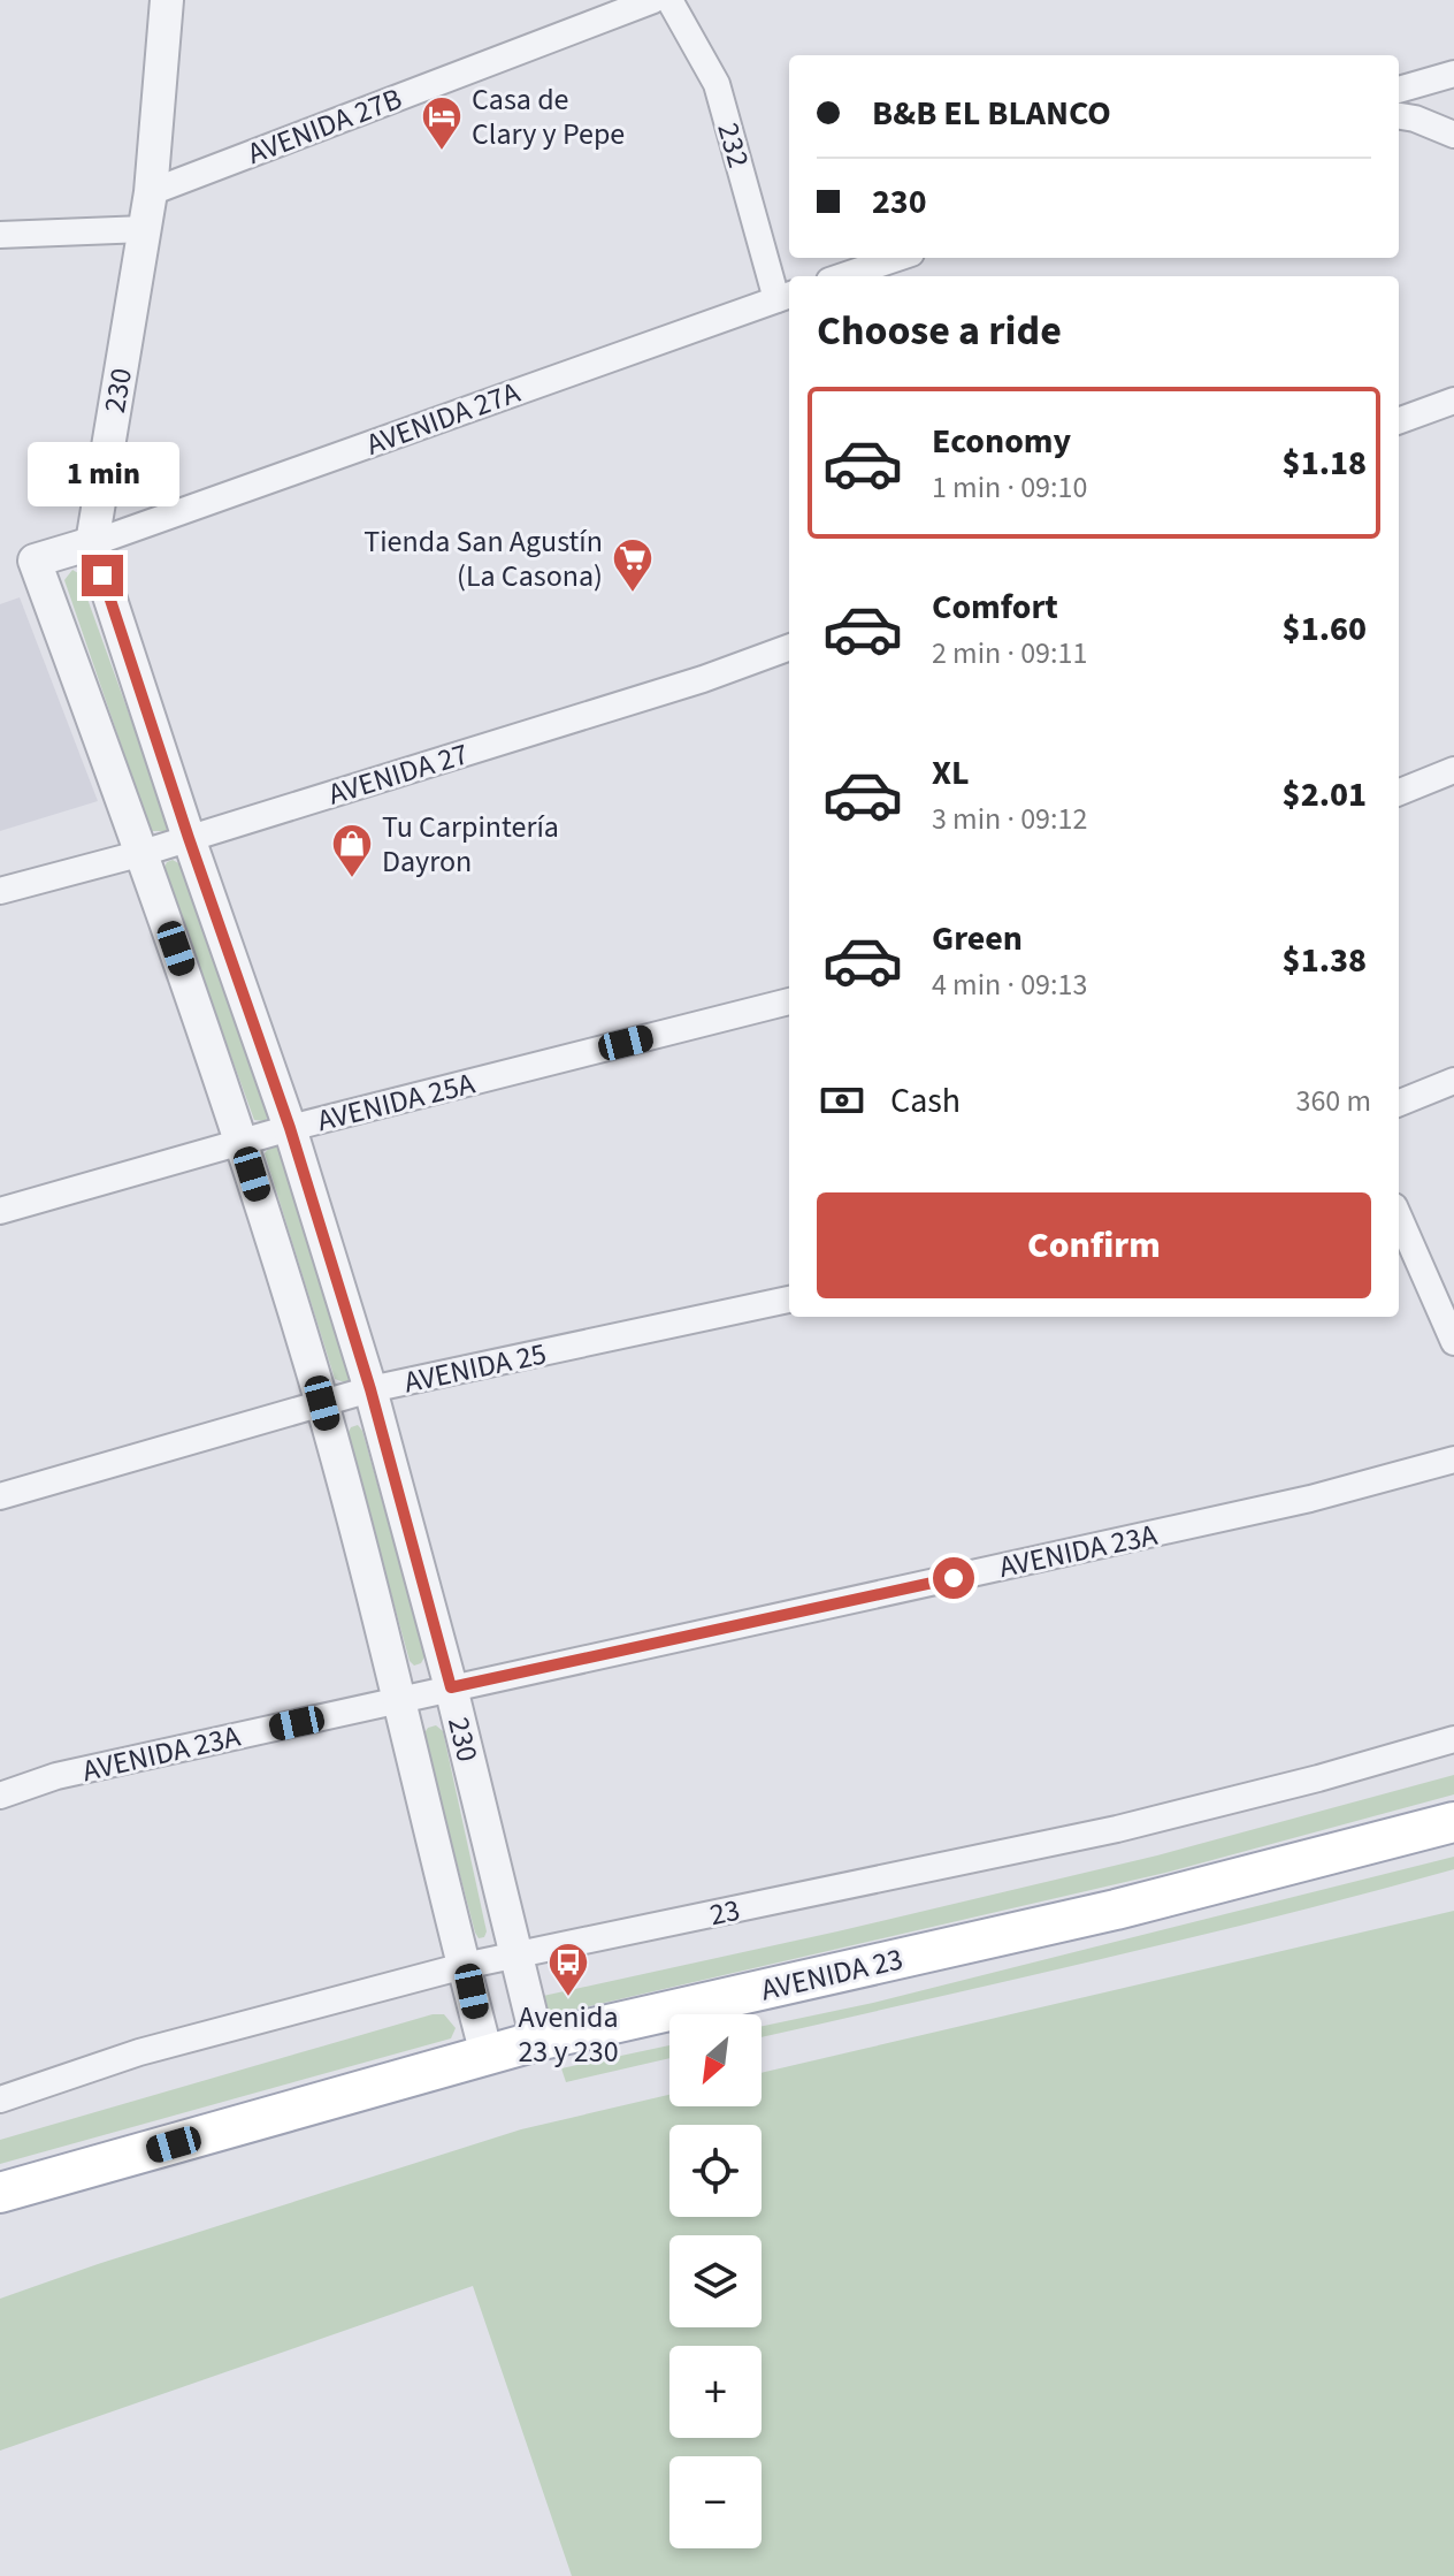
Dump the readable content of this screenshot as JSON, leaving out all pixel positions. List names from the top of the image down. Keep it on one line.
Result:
{"streets":{"main road":["AVENIDA 23"],"street":["AVENIDA 27B","232","230","AVENIDA 27A","AVENIDA 27","AVENIDA 25A","AVENIDA 25","AVENIDA 23A","23"]},"crossings":[["AVENIDA 27B","230"],["232","AVENIDA 27A"],["230","AVENIDA 27A"],["230","AVENIDA 27"],["230","AVENIDA 25A"],["230","AVENIDA 25"],["230","AVENIDA 23A"],["230","23"],["230","AVENIDA 23"]],"places":{"hotel":["Casa de Clary y Pepe"],"supermarket":["Tienda San Agustín (La Casona)"],"shop":["Tu Carpintería Dayron"],"bus stop":["Avenida 23 y 230"]},"north":"bottom left","page":{"banner":["B&B EL BLANCO","230"],"heading":"Choose a ride","list":[{"name":"Economy","note":"1 min · 09:10","value":"$1.18"},{"name":"Comfort","note":"2 min · 09:11","value":"$1.60"},{"name":"XL","note":"3 min · 09:12","value":"$2.01"},{"name":"Green","note":"4 min · 09:13","value":"$1.38"}],"bubble":"1 min","pay":["Cash","360 m"],"buttons":"Confirm","map_buttons":["+","−"]}}
